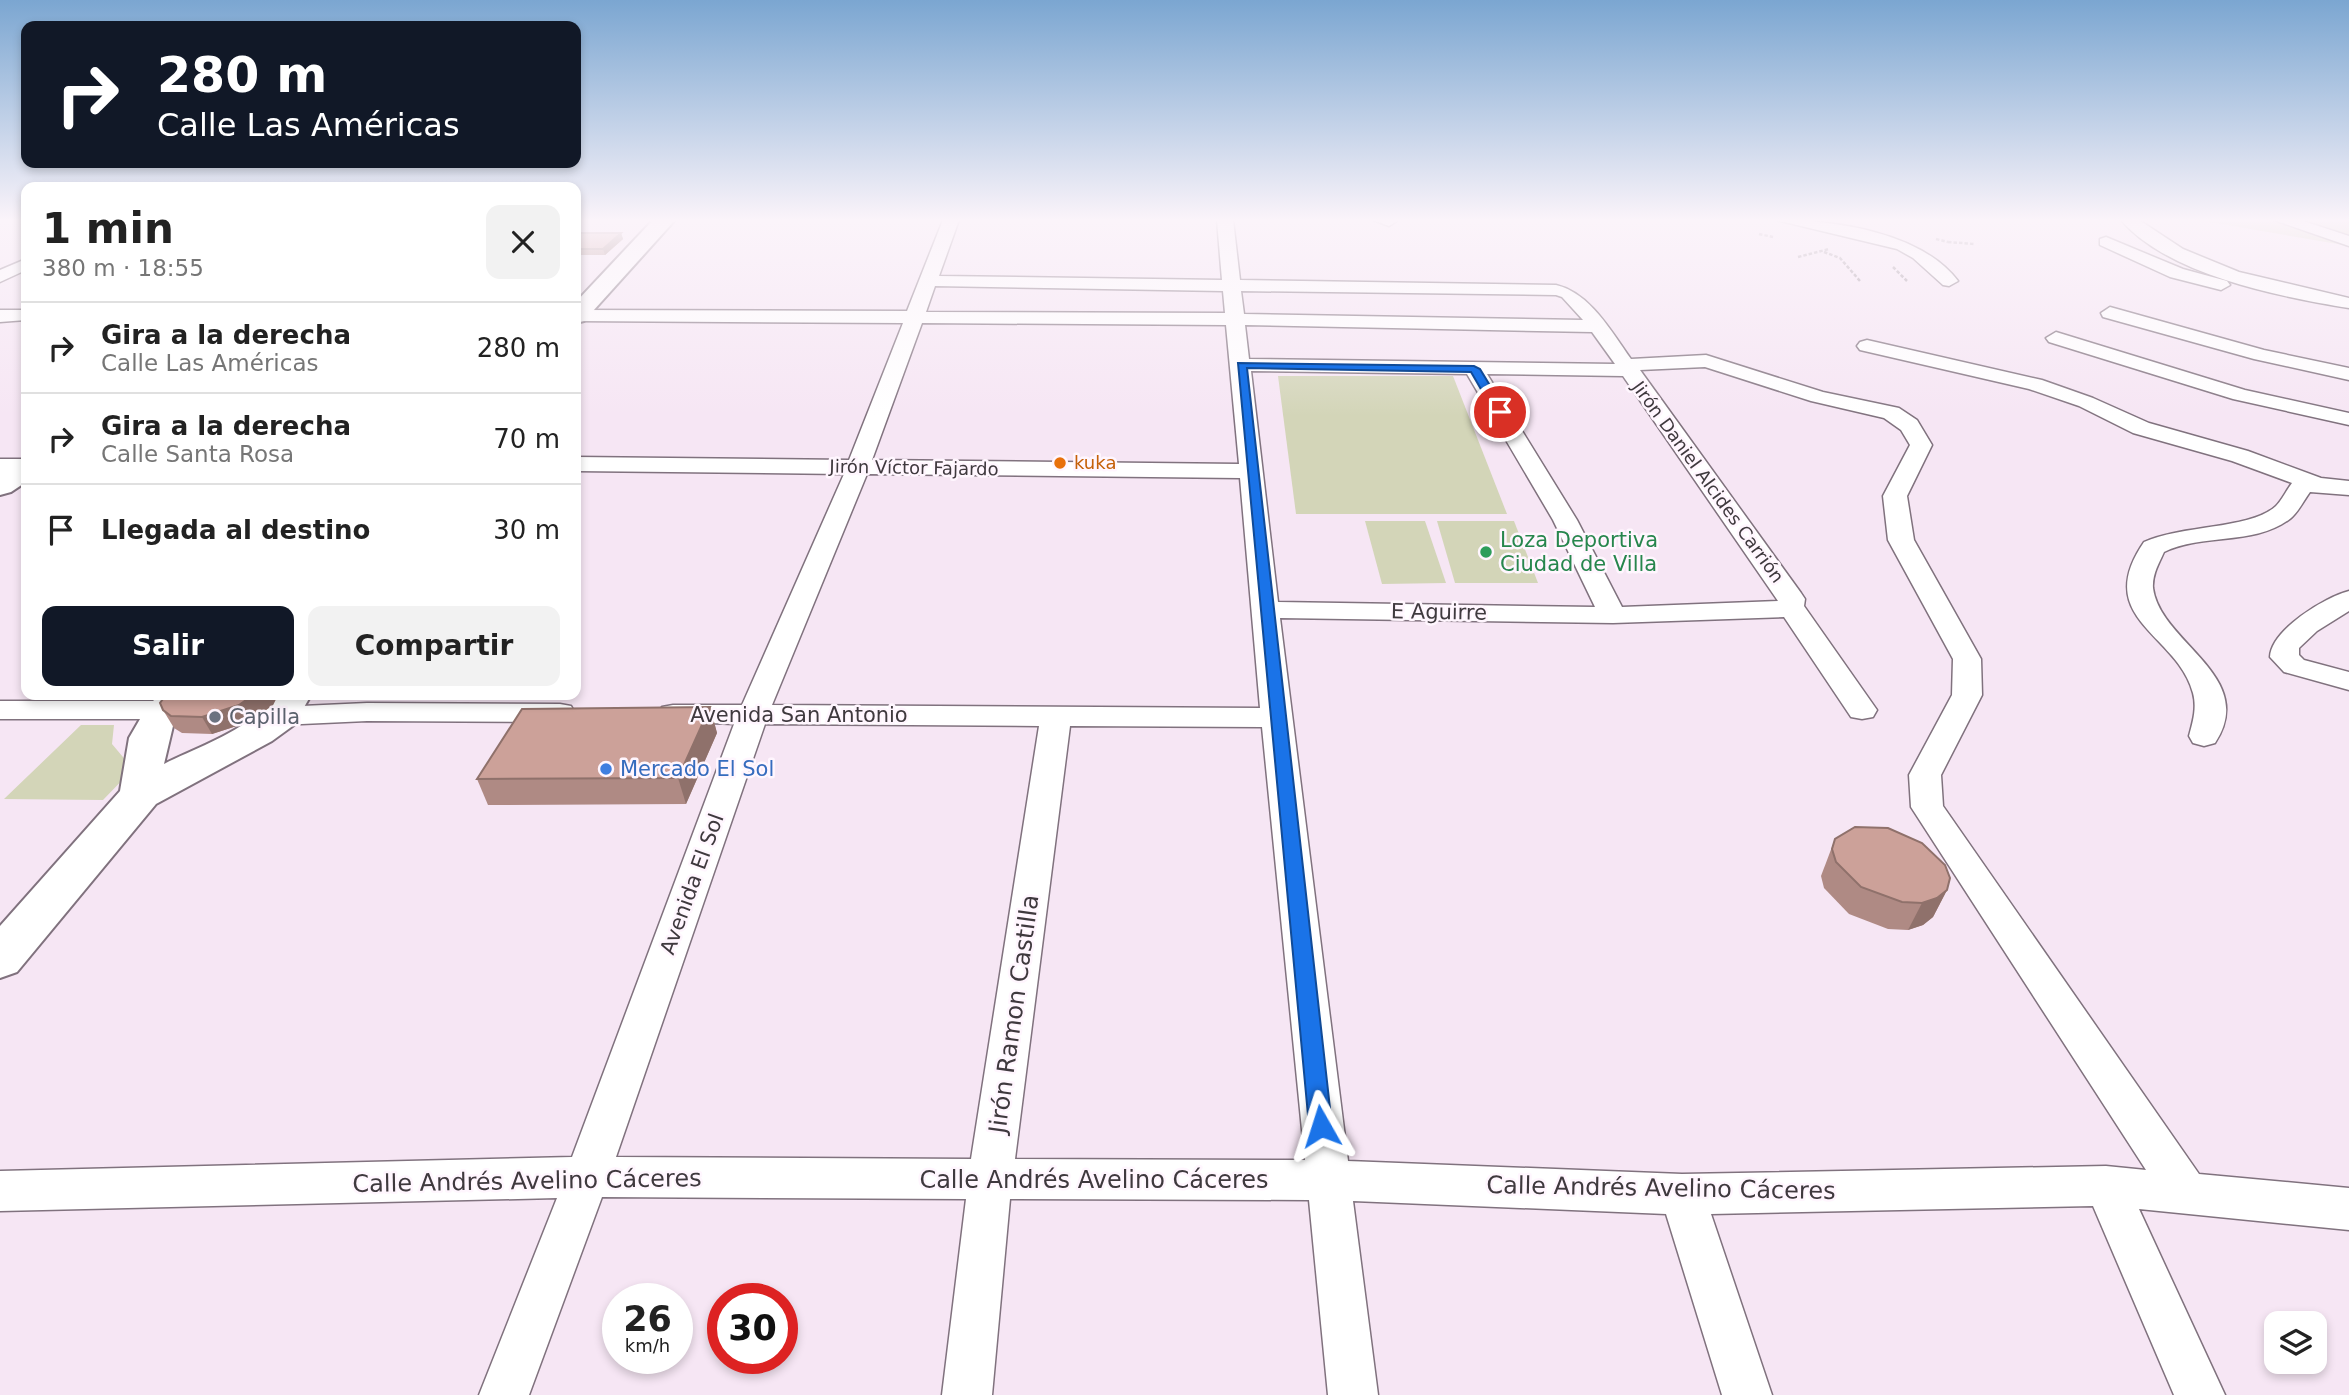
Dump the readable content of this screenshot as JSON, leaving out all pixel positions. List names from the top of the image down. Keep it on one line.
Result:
{"streets":{"street":["Jirón Víctor Fajardo","Jirón Daniel Alcides Carrión","E Aguirre","Avenida San Antonio","Avenida El Sol","Jirón Ramon Castilla","Calle Andrés Avelino Cáceres"]},"crossings":[["Jirón Víctor Fajardo","Avenida El Sol"],["Jirón Daniel Alcides Carrión","E Aguirre"],["Avenida San Antonio","Avenida El Sol"],["Avenida San Antonio","Jirón Ramon Castilla"],["Avenida El Sol","Calle Andrés Avelino Cáceres"],["Jirón Ramon Castilla","Calle Andrés Avelino Cáceres"]],"places":["kuka","Loza Deportiva Ciudad de Villa","Capilla","Mercado El Sol"],"page":{"turn":["280 m","Calle Las Américas"],"heading":["1 min","380 m · 18:55"],"list":[{"name":"Gira a la derecha","note":"Calle Las Américas","value":"280 m"},{"name":"Gira a la derecha","note":"Calle Santa Rosa","value":"70 m"},{"name":"Llegada al destino","value":"30 m"}],"buttons":["Salir","Compartir"],"speed":"26 km/h","limit":"30"}}
